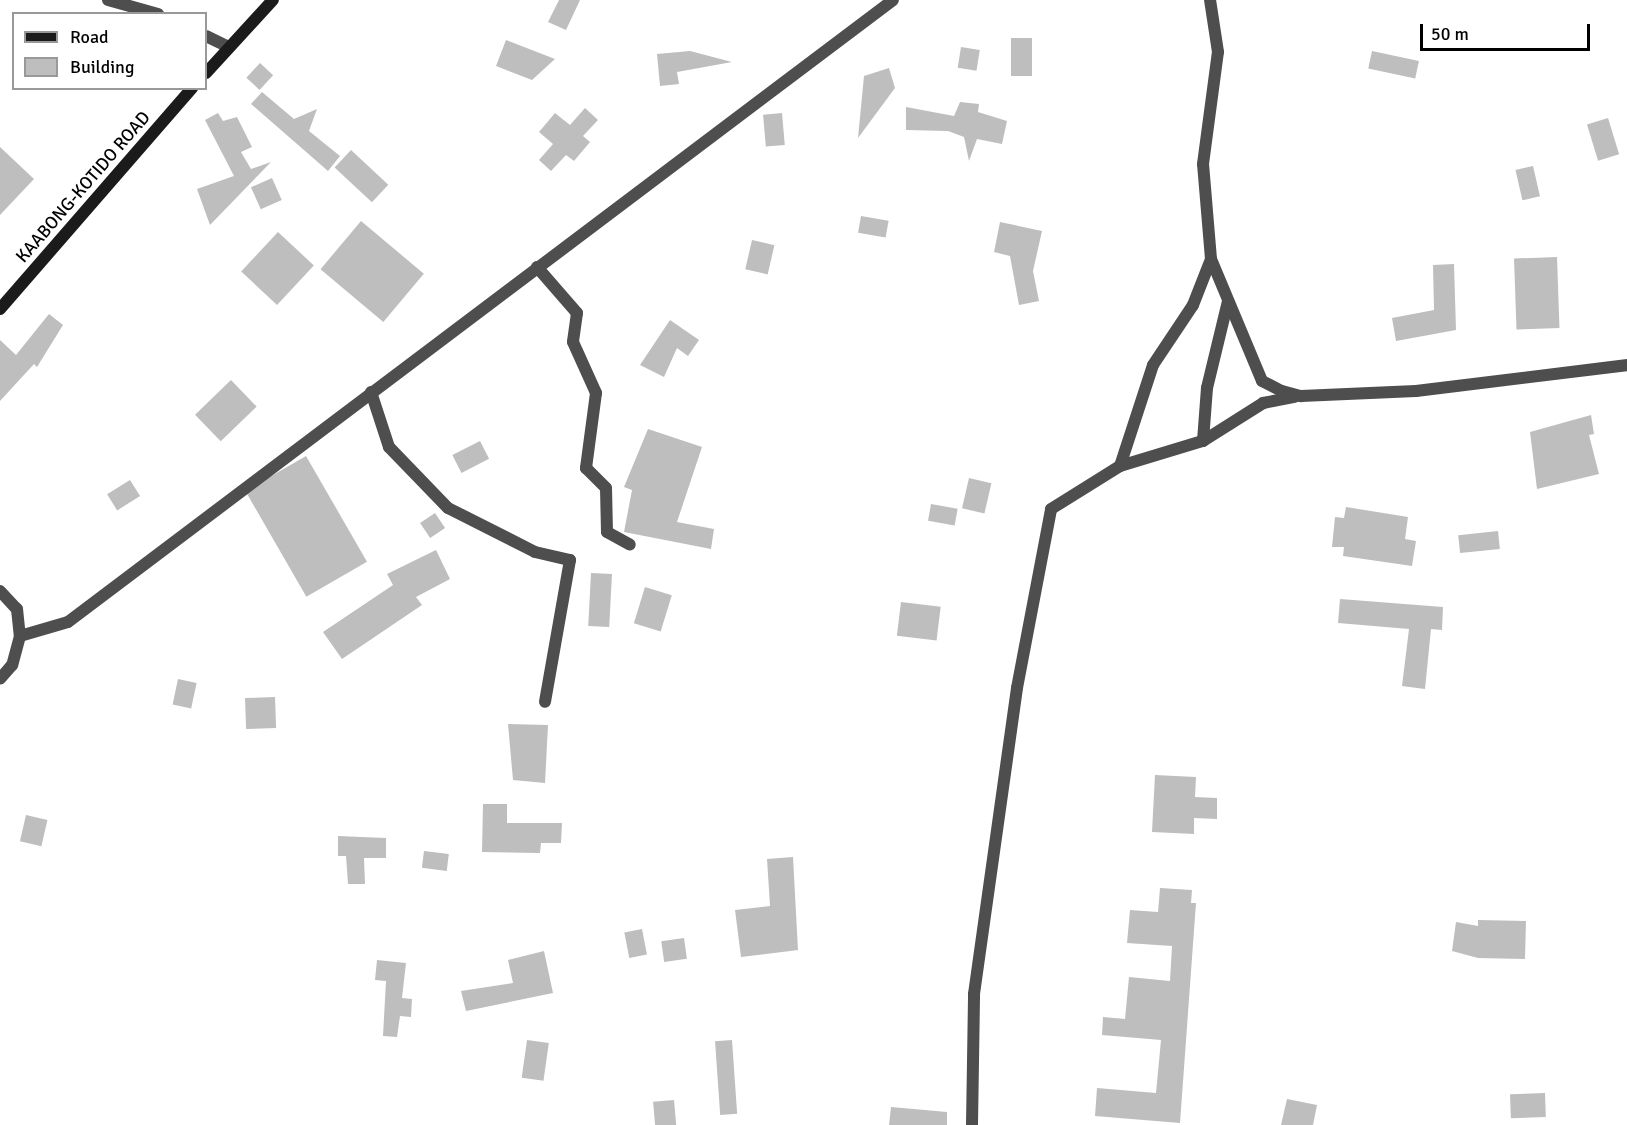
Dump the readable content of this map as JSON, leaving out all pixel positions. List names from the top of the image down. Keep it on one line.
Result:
{"streets":{"main road":["KAABONG-KOTIDO ROAD"]},"legend":["Road","Building"],"scale_bar":"50 m"}
